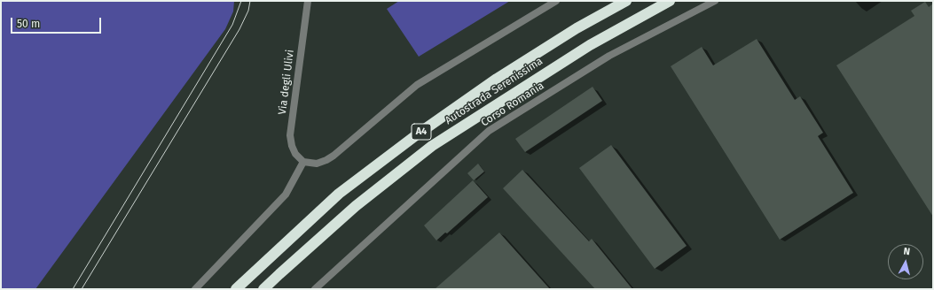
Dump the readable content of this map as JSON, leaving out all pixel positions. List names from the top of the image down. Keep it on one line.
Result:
{"streets":{"highway":["Autostrada Serenissima","A4"],"street":["Via degli Ulivi","Corso Romania"]},"scale_bar":"50 m","north":"top"}
